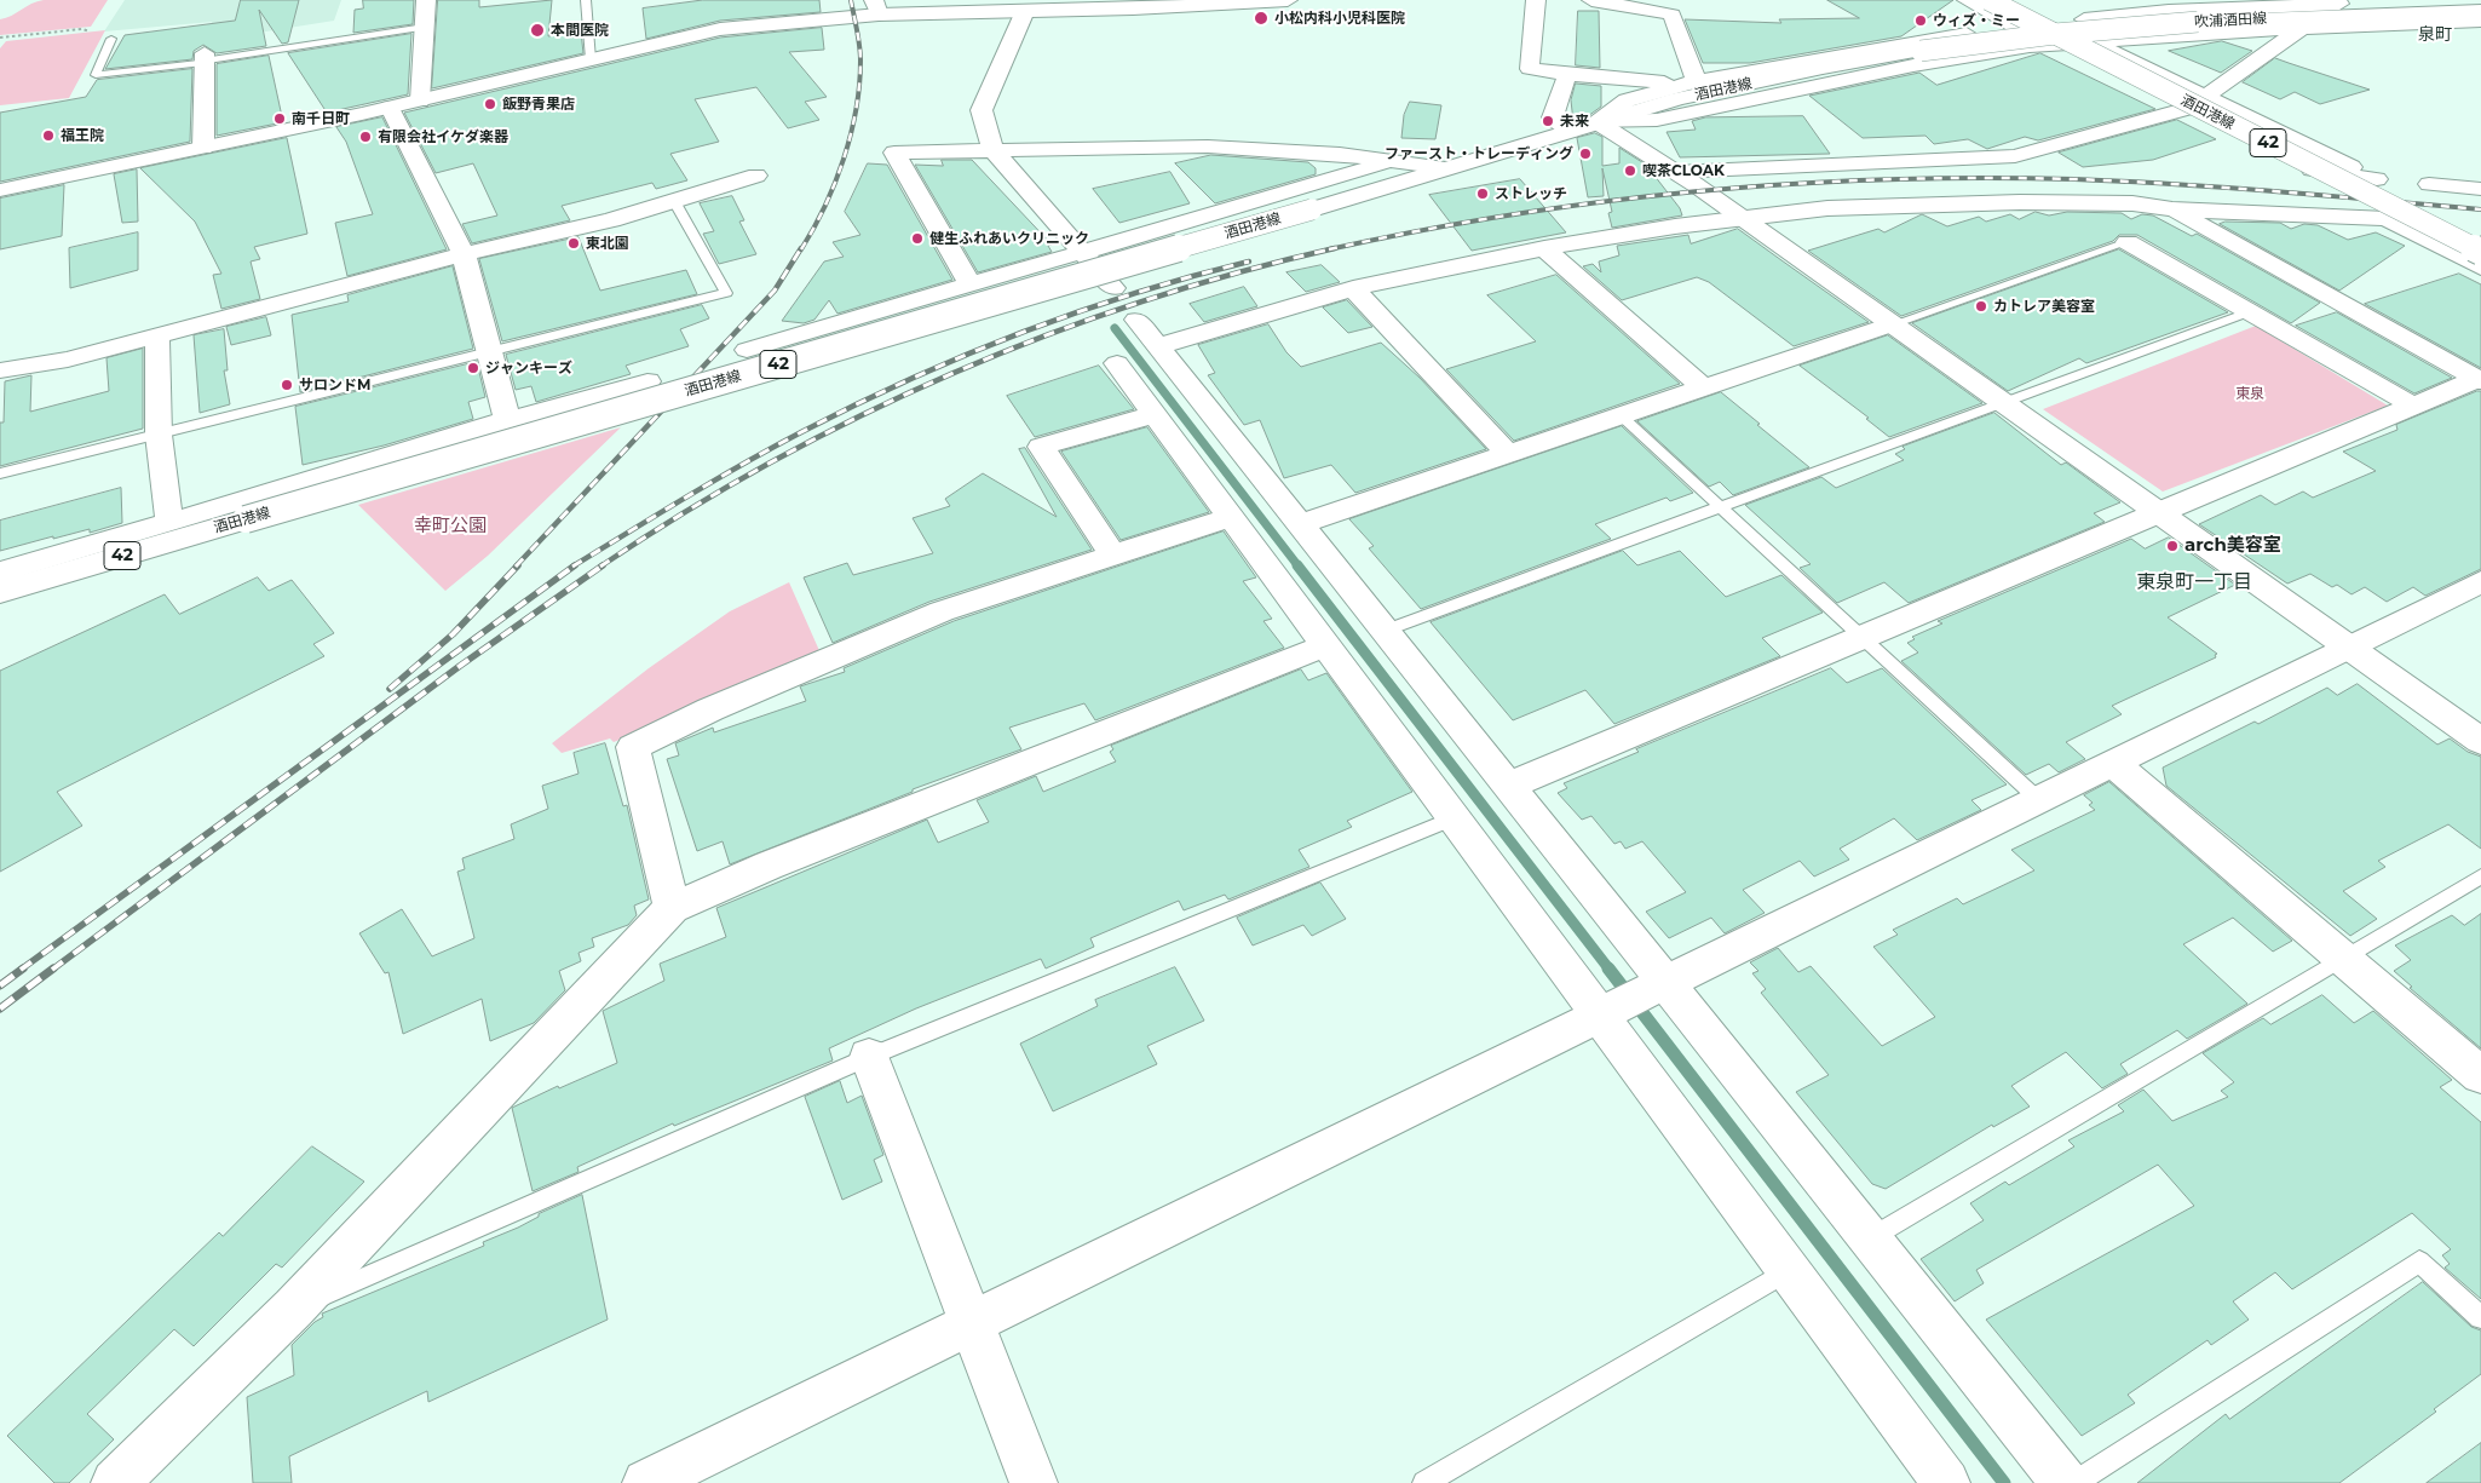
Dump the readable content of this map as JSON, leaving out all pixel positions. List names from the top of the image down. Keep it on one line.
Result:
{"streets":{"street":["吹浦酒田線","酒田港線","42"]},"crossings":[["吹浦酒田線","酒田港線"]],"districts":["泉町","東泉町一丁目"],"parks":["東泉","幸町公園"],"places":["小松内科小児科医院","ウィズ・ミー","本間医院","飯野青果店","南千日町","未来","福王院","有限会社イケダ楽器","ファースト・トレーディング","喫茶CLOAK","ストレッチ","健生ふれあいクリニック","東北園","カトレア美容室","ジャンキーズ","サロンドM","arch美容室"]}
